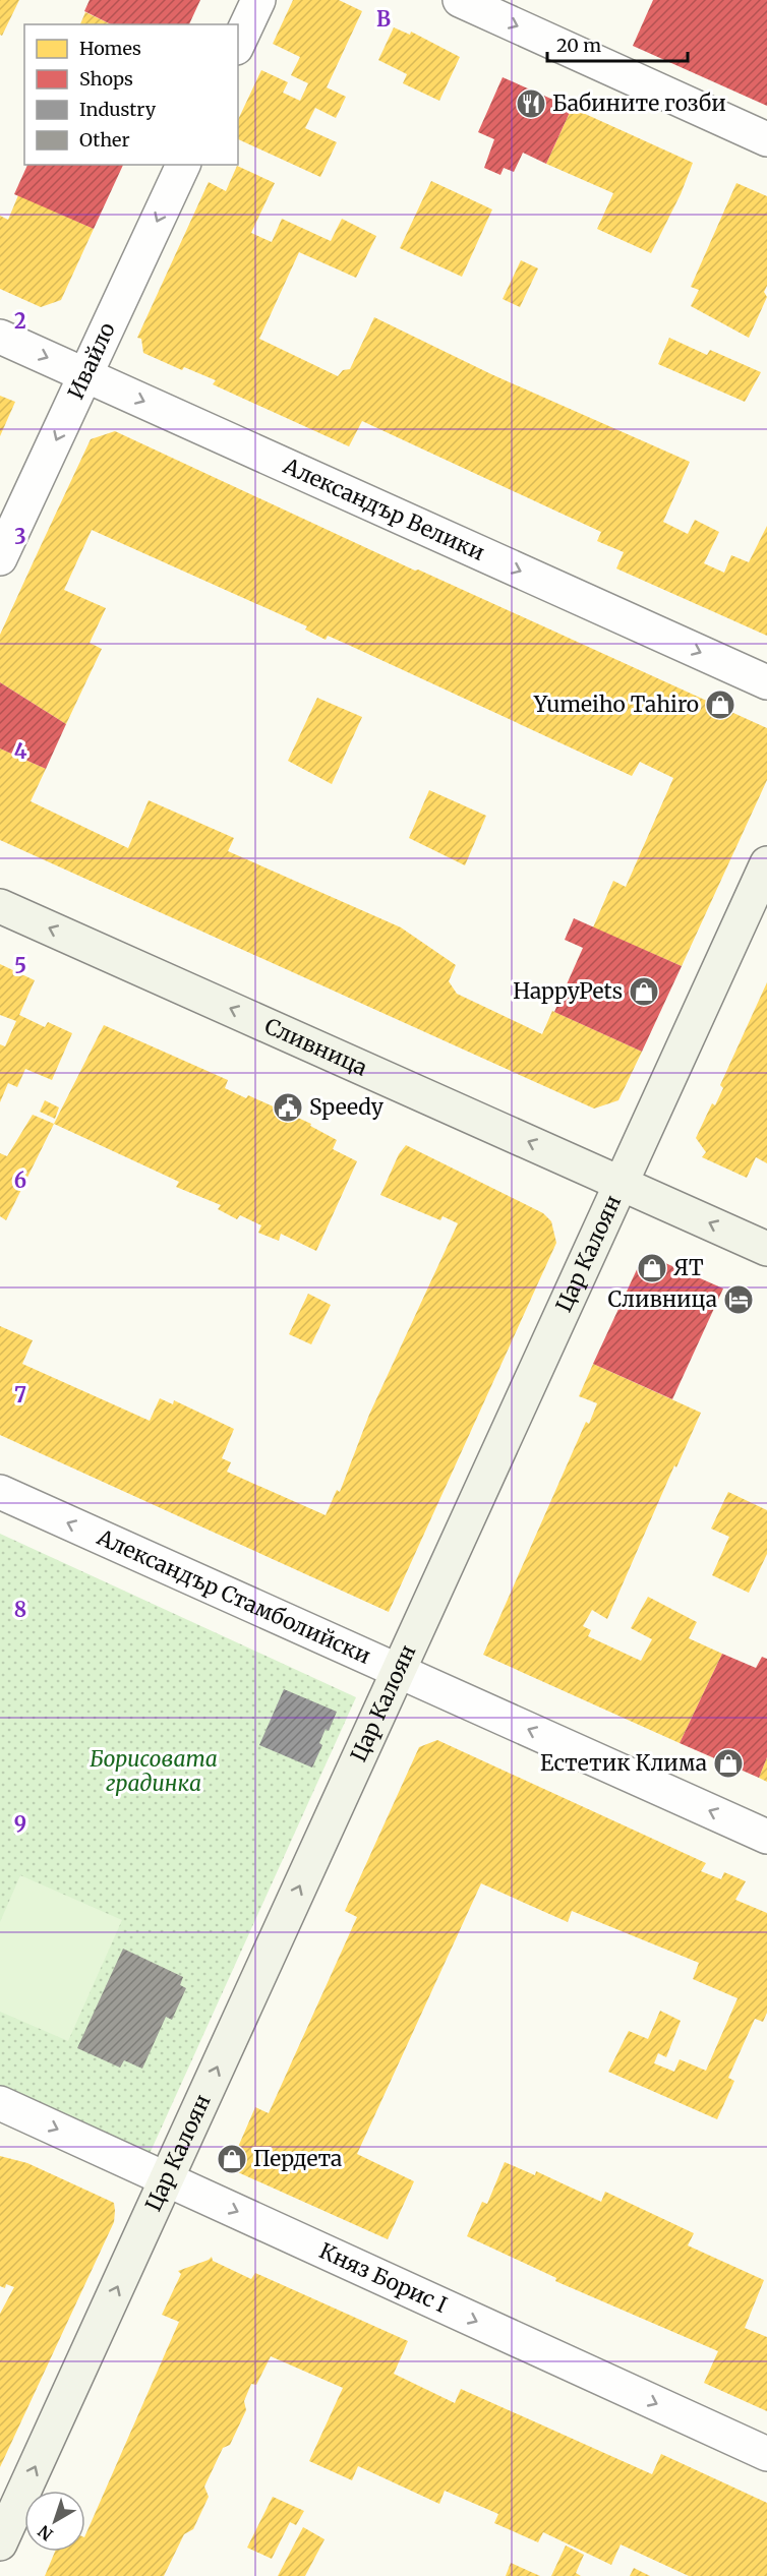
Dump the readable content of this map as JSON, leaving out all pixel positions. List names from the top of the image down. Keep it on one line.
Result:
{"streets":{"street":["Ивайло","Александър Велики","Сливница","Цар Калоян","Александър Стамболийски","Княз Борис I"]},"crossings":[["Ивайло","Александър Велики"],["Сливница","Цар Калоян"],["Цар Калоян","Александър Стамболийски"],["Цар Калоян","Княз Борис I"]],"one_way":["Ивайло","Александър Велики","Сливница","Цар Калоян","Александър Стамболийски","Княз Борис I"],"parks":["Борисовата градинка"],"places":{"restaurant":["Бабините гозби"],"shop":["Yumeiho Tahiro","HappyPets","ЯТ","Естетик Клима","Пердета"],"public building":["Speedy"],"hotel":["Сливница"]},"legend":["Homes","Shops","Industry","Other"],"scale_bar":"20 m","north":"bottom left","grid":{"columns":["B"],"rows":["2","3","4","5","6","7","8","9"]}}
